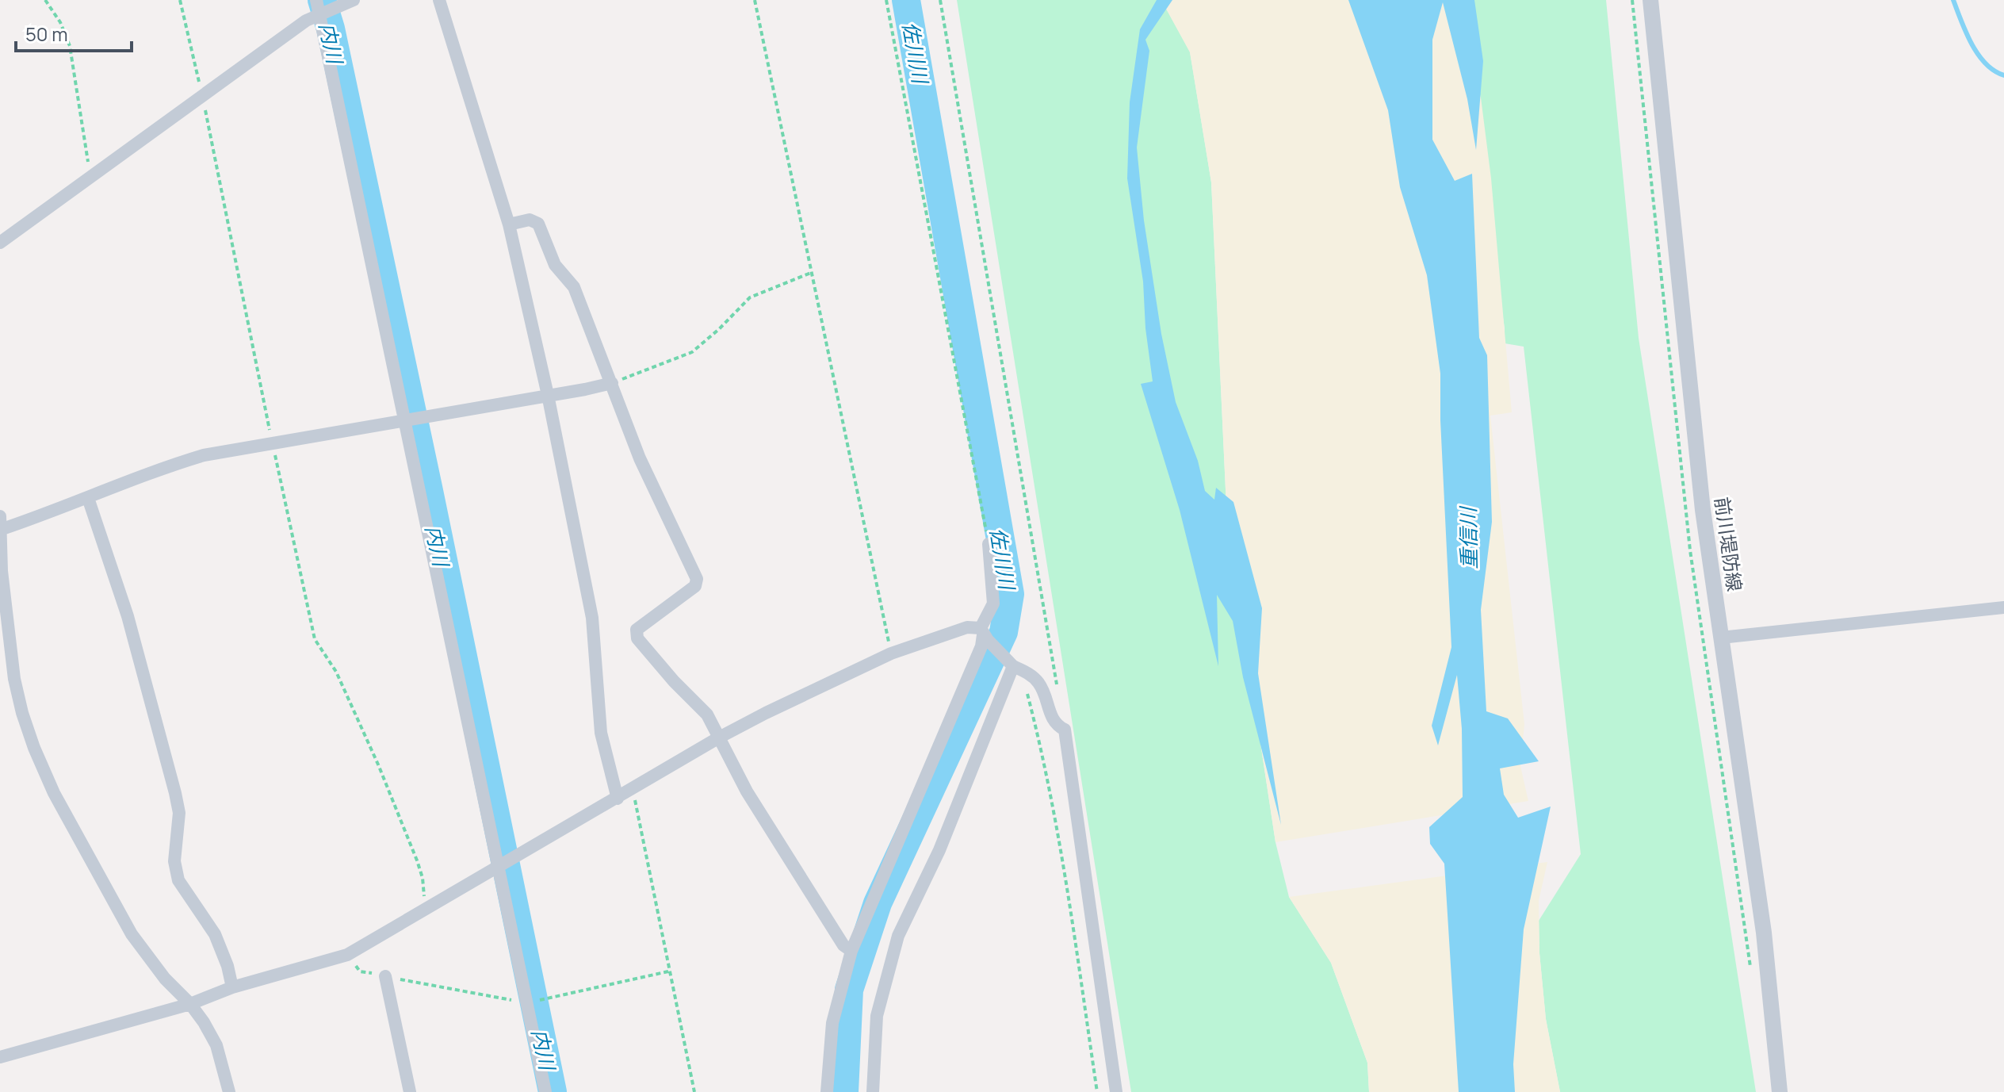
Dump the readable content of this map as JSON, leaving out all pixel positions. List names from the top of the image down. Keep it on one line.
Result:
{"streets":{"street":["前川堤防線"]},"water":["内川","佐川川","重信川"],"scale_bar":"50 m"}
